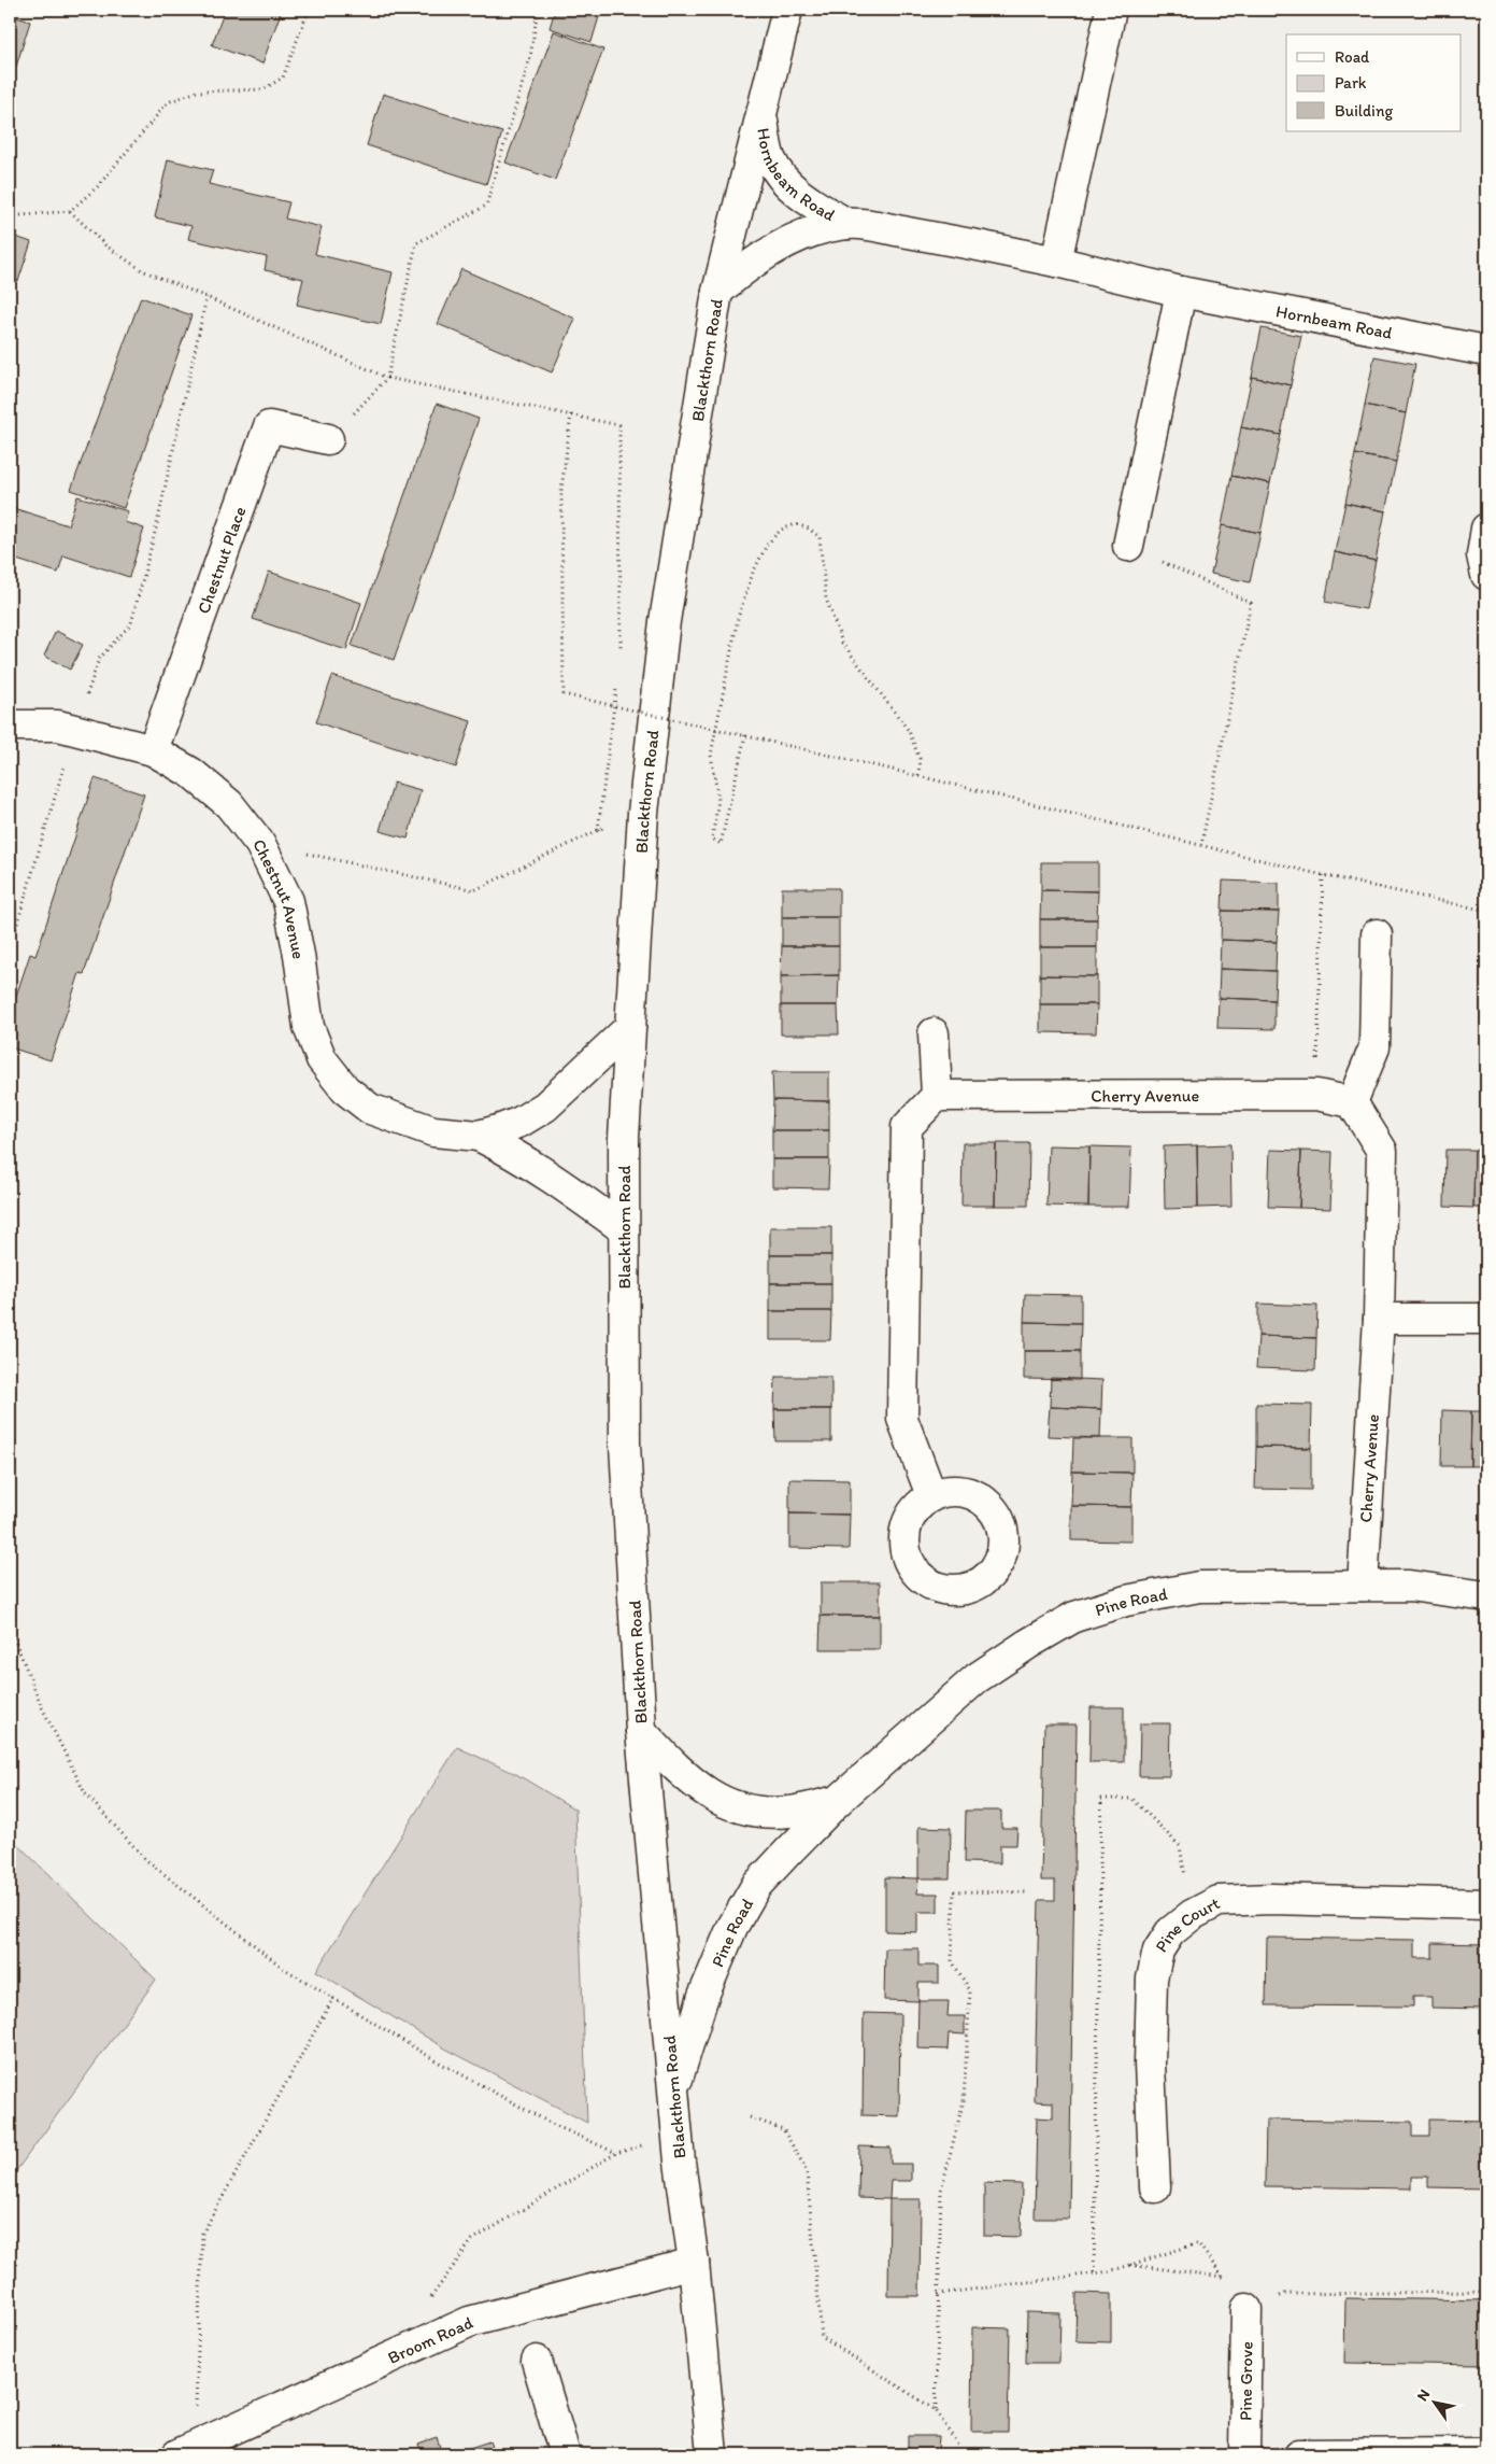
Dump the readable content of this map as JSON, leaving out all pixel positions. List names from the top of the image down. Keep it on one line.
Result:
{"streets":{"street":["Hornbeam Road","Blackthorn Road","Chestnut Place","Chestnut Avenue","Cherry Avenue","Pine Road","Pine Court","Broom Road","Pine Grove"]},"crossings":[["Hornbeam Road","Blackthorn Road"],["Blackthorn Road","Chestnut Avenue"],["Blackthorn Road","Pine Road"],["Blackthorn Road","Broom Road"],["Chestnut Place","Chestnut Avenue"],["Cherry Avenue","Pine Road"]],"legend":["Road","Park","Building"],"north":"top left"}
